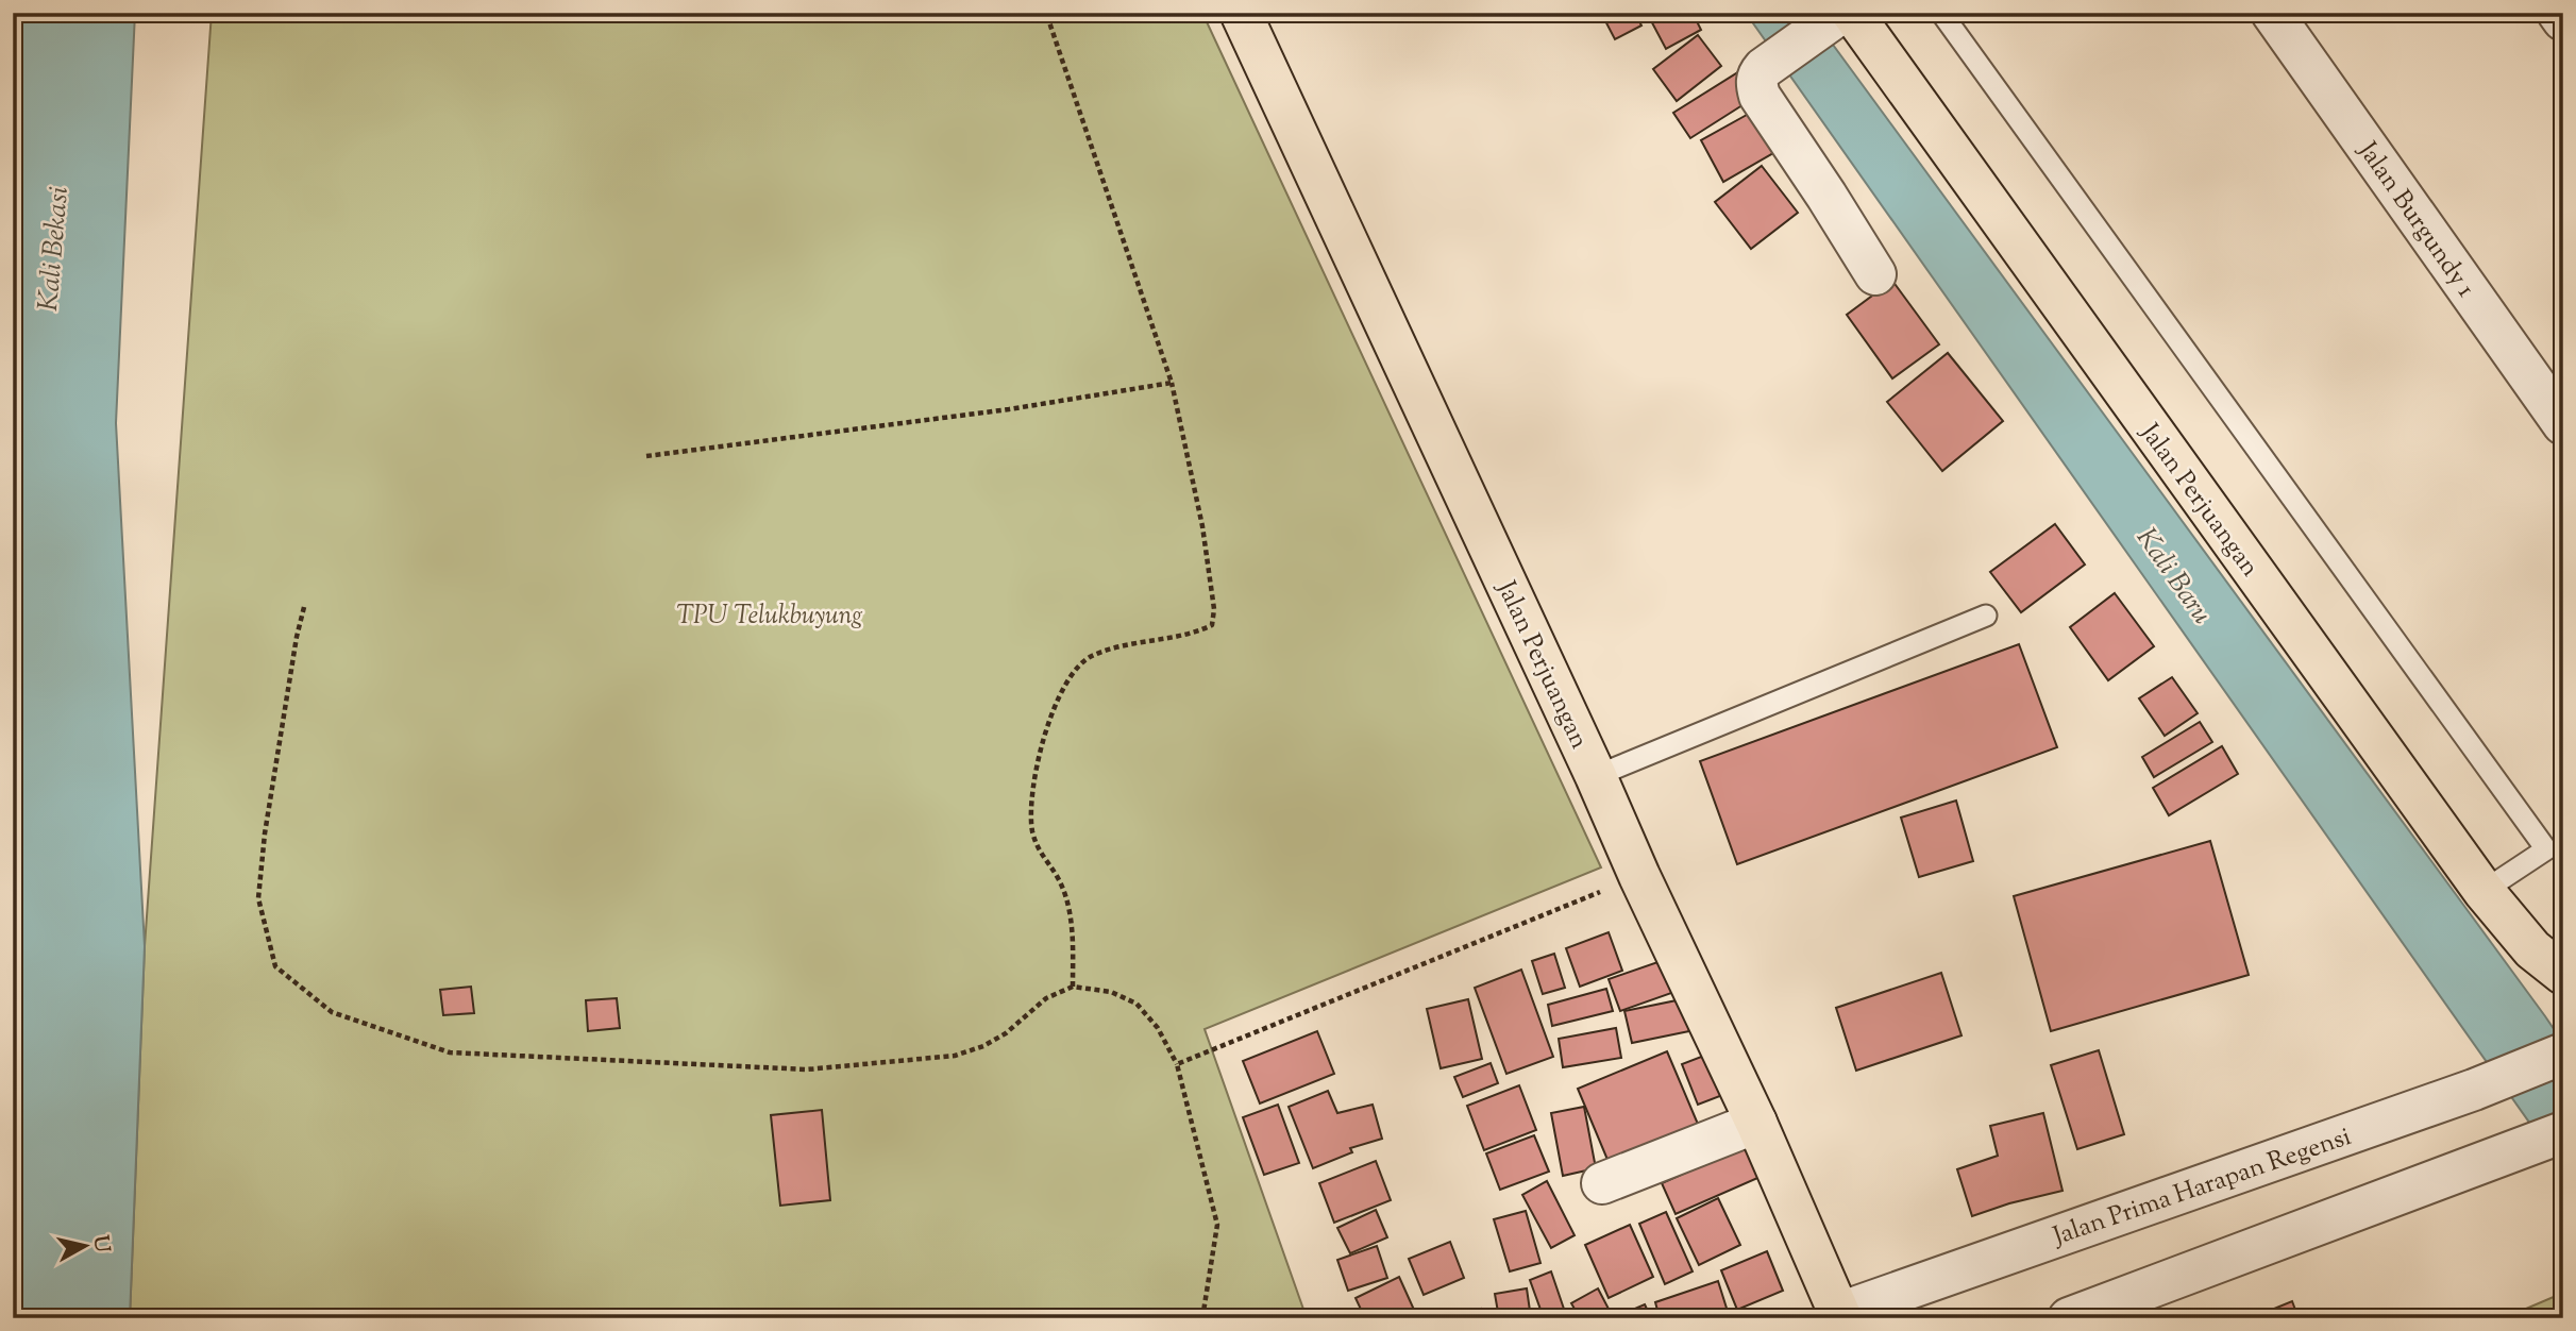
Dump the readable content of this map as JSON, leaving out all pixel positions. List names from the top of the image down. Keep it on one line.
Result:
{"streets":{"main road":["Jalan Perjuangan"],"street":["Jalan Burgundy 1","Jalan Prima Harapan Regensi"]},"crossings":[["Jalan Perjuangan","Jalan Prima Harapan Regensi"]],"water":["Kali Bekasi","Kali Baru"],"parks":["TPU Telukbuyung"],"north":"right"}
